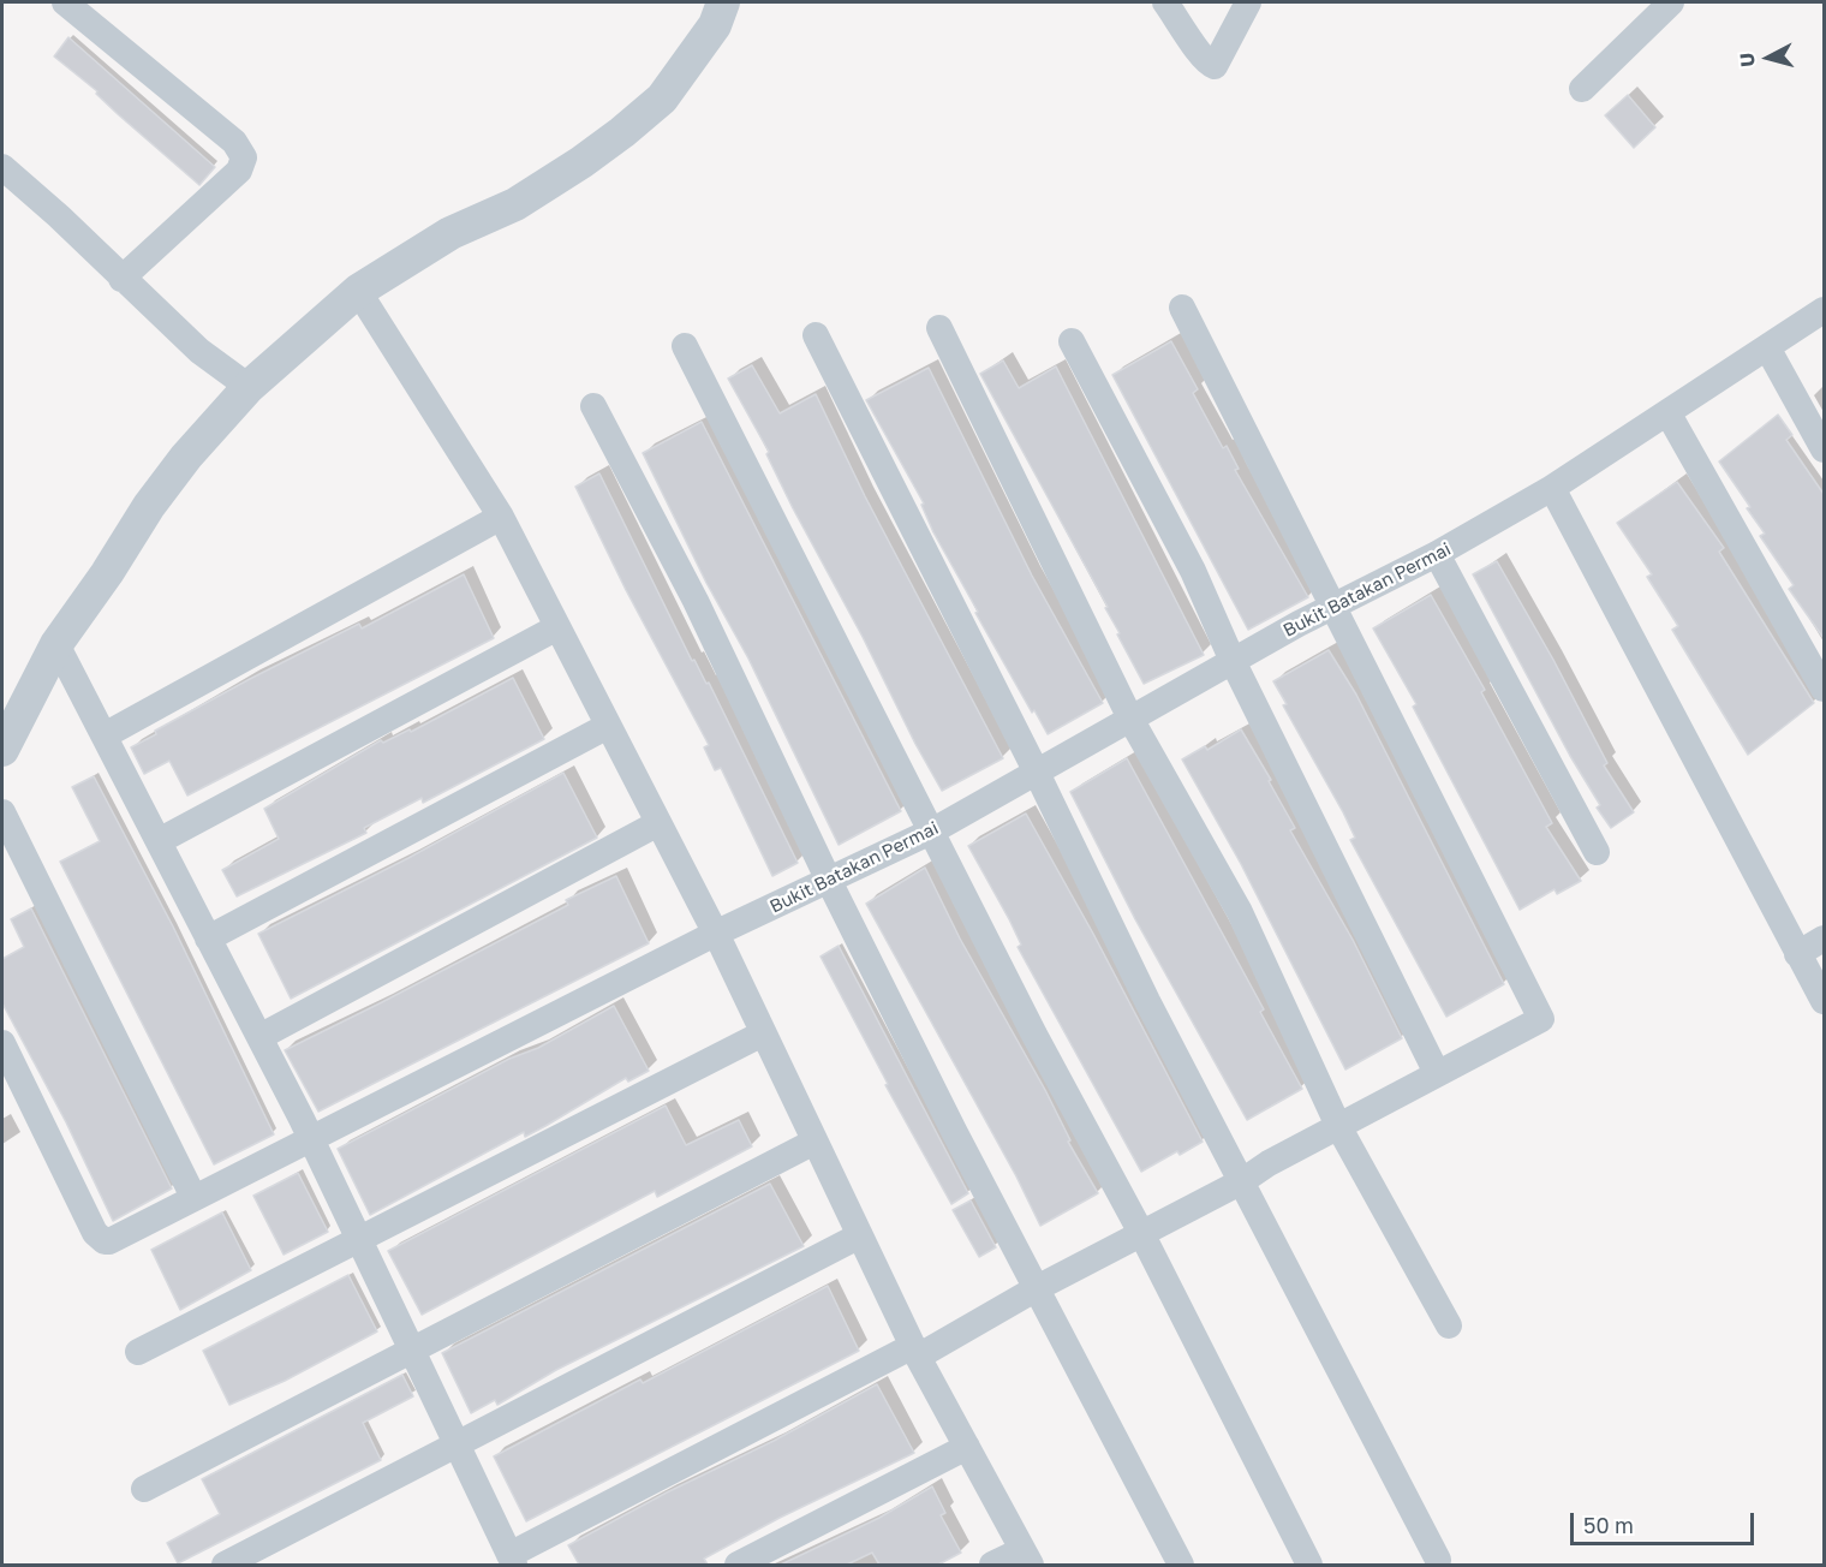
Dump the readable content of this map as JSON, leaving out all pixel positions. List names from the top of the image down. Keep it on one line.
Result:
{"streets":{"street":["Bukit Batakan Permai"]},"scale_bar":"50 m","north":"left"}
